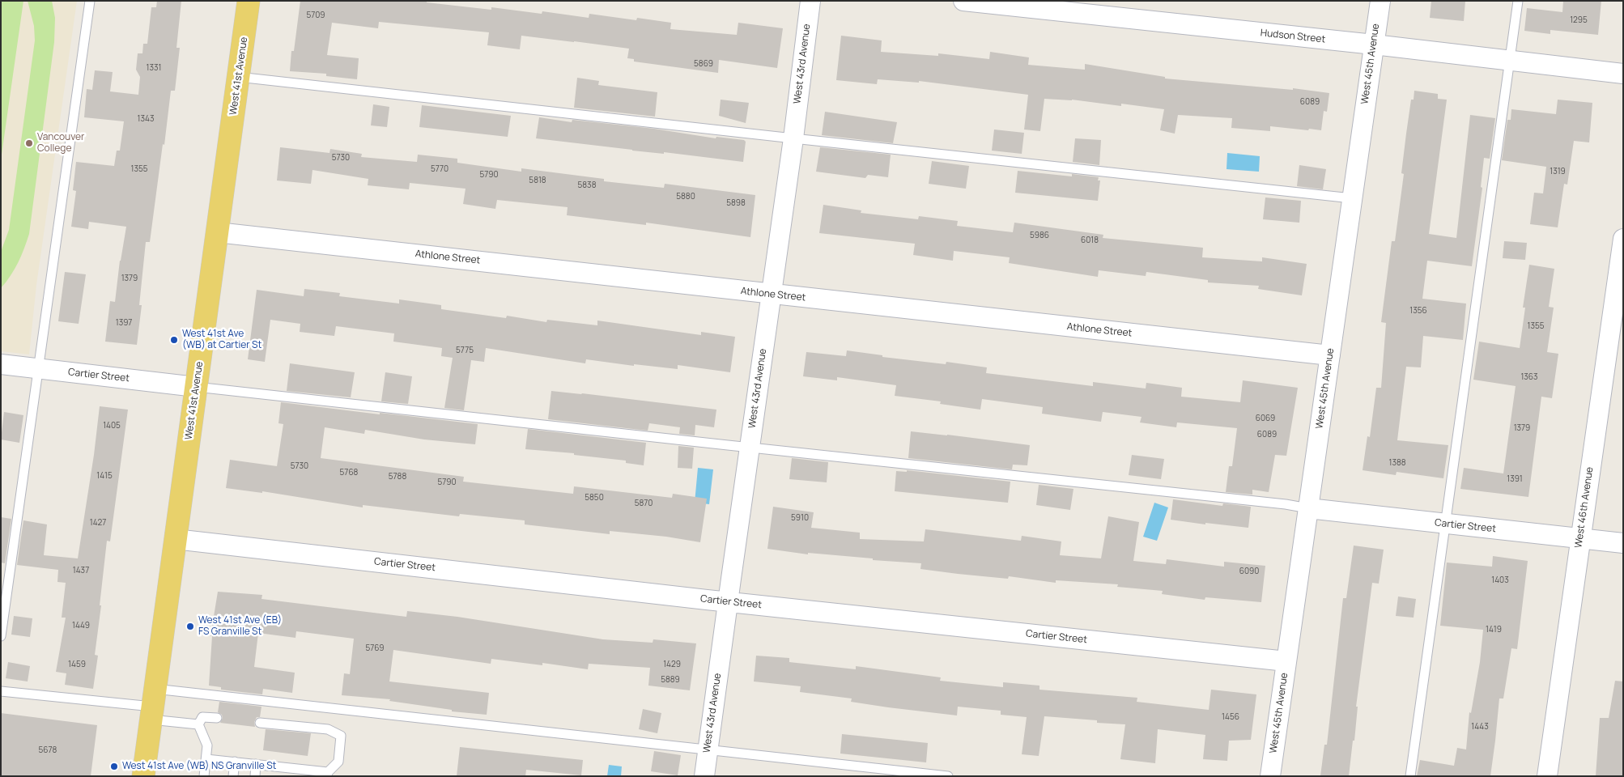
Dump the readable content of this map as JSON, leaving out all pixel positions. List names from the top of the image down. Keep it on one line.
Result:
{"streets":{"main road":["West 41st Avenue"],"street":["Hudson Street","West 43rd Avenue","West 45th Avenue","Athlone Street","Cartier Street","West 46th Avenue"]},"crossings":[["Hudson Street","West 45th Avenue"],["West 43rd Avenue","Athlone Street"],["West 43rd Avenue","Cartier Street"],["West 45th Avenue","Athlone Street"],["West 45th Avenue","Cartier Street"],["West 41st Avenue","Athlone Street"],["West 41st Avenue","Cartier Street"],["Cartier Street","West 46th Avenue"]],"places":["Vancouver College","West 41st Ave (WB) at Cartier St","West 41st Ave (EB) FS Granville St","West 41st Ave (WB) NS Granville St"],"house_numbers":["5709","1295","5869","1331","6089","1343","5730","1355","5770","1319","5790","5818","5838","5880","5898","5986","6018","1379","1356","1397","1355","5775","1363","6069","1405","1379","6089","1388","5730","5768","1415","5788","1391","5790","5850","5870","5910","1427","1437","6090","1403","1449","1419","5769","1459","1429","5889","1456","1443","5678"]}
